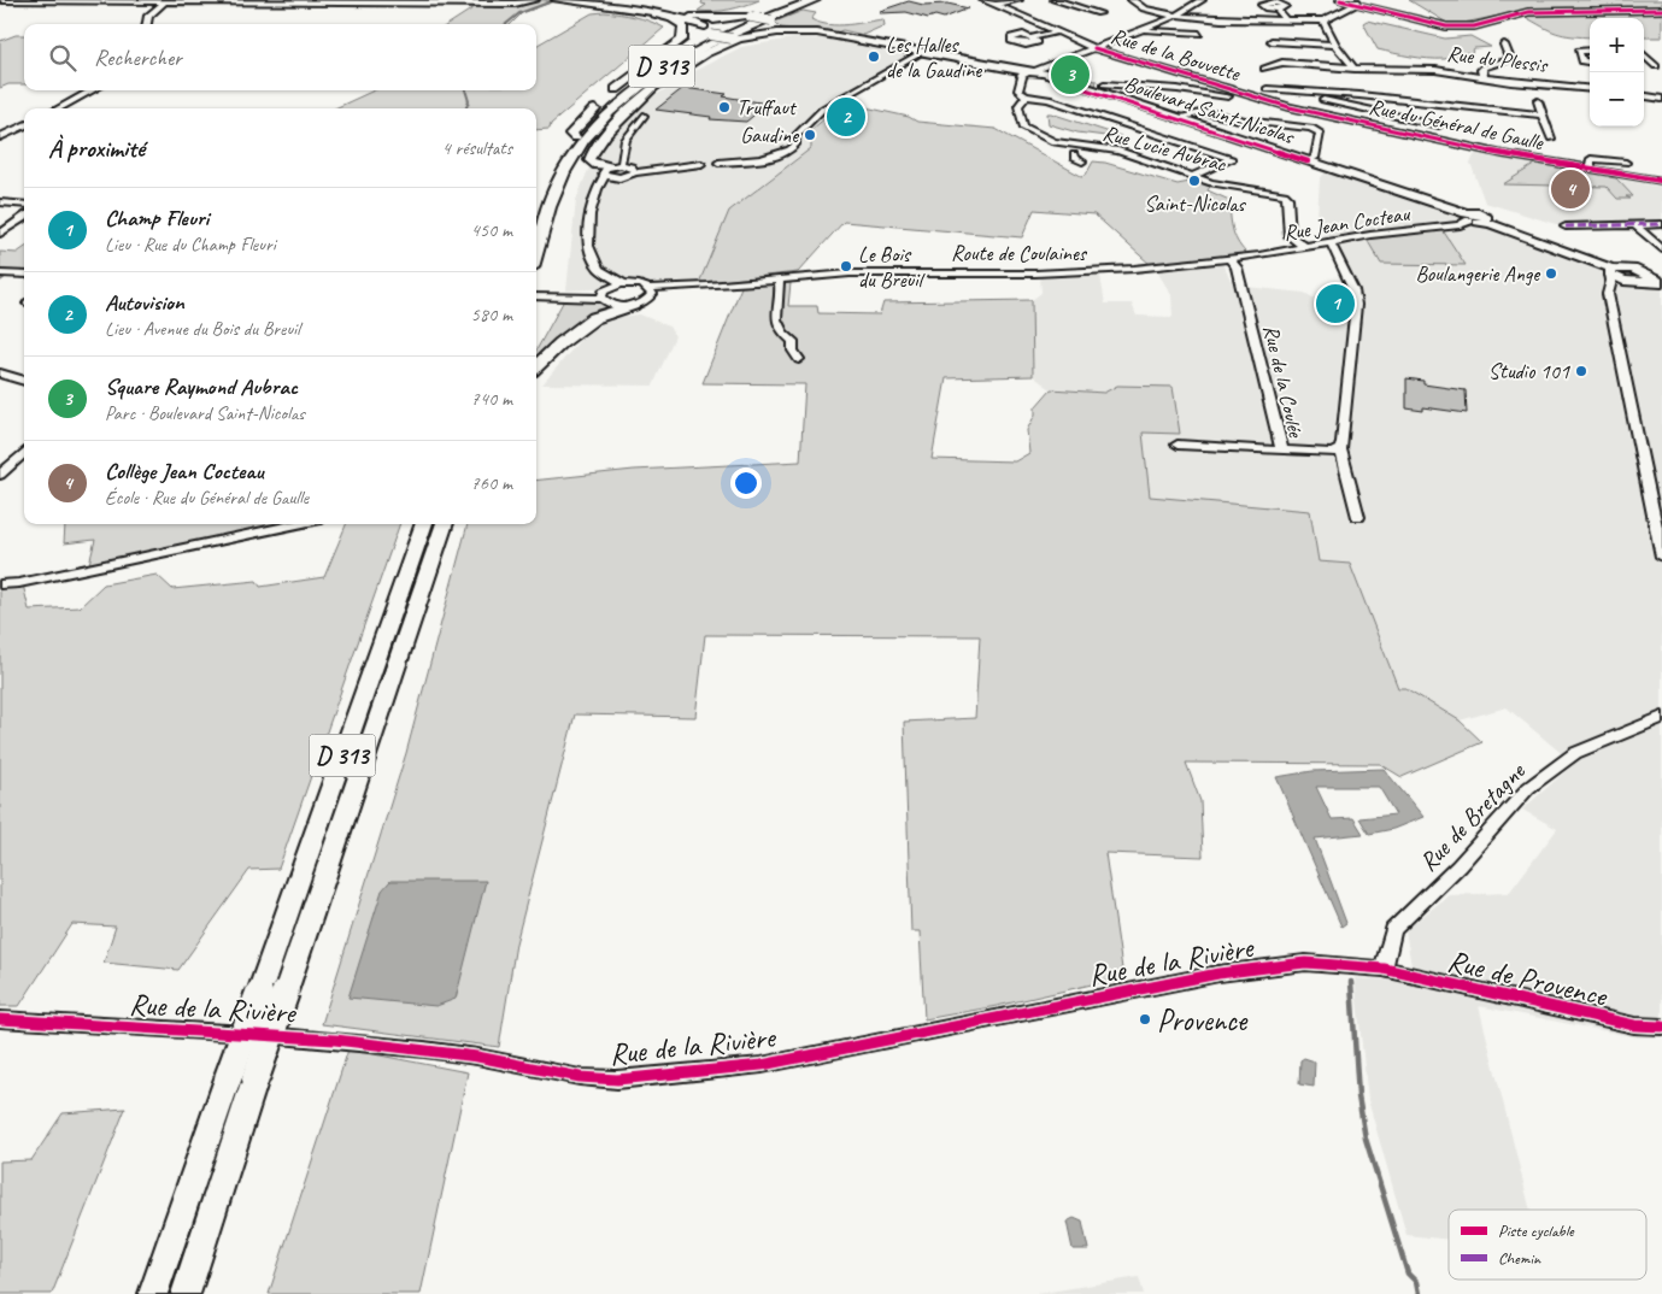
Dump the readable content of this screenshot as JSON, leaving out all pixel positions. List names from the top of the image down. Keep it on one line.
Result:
{"streets":{"highway":["D 313"],"main road":["Boulevard Saint-Nicolas"],"street":["Rue de la Bouvette","Rue du Plessis","Rue du Général de Gaulle","Rue Lucie Aubrac","Rue Jean Cocteau","Route de Coulaines","Rue de la Coulée","Rue de Bretagne","Rue de la Rivière","Rue de Provence"]},"crossings":[["Rue de la Bouvette","Rue du Général de Gaulle"],["Boulevard Saint-Nicolas","Rue Jean Cocteau"],["Rue Lucie Aubrac","Rue Jean Cocteau"],["Rue Jean Cocteau","Route de Coulaines"],["Rue Jean Cocteau","Rue de la Coulée"],["Route de Coulaines","Rue de la Coulée"],["Rue de Bretagne","Rue de la Rivière"],["Rue de Bretagne","Rue de Provence"],["Rue de la Rivière","Rue de Provence"]],"places":["Les Halles de la Gaudine","Truffaut","Gaudine","Saint-Nicolas","Le Bois du Breuil","Boulangerie Ange","Studio 101","Provence"],"legend":["Piste cyclable","Chemin"],"page":{"map_buttons":["+","−"],"search":"Rechercher","pins":["3","2","4","1"],"heading":["À proximité","4 résultats"],"list":[{"mark":"1","name":"Champ Fleuri","note":"Lieu · Rue du Champ Fleuri","value":"450 m"},{"mark":"2","name":"Autovision","note":"Lieu · Avenue du Bois du Breuil","value":"580 m"},{"mark":"3","name":"Square Raymond Aubrac","note":"Parc · Boulevard Saint-Nicolas","value":"740 m"},{"mark":"4","name":"Collège Jean Cocteau","note":"École · Rue du Général de Gaulle","value":"760 m"}]}}
